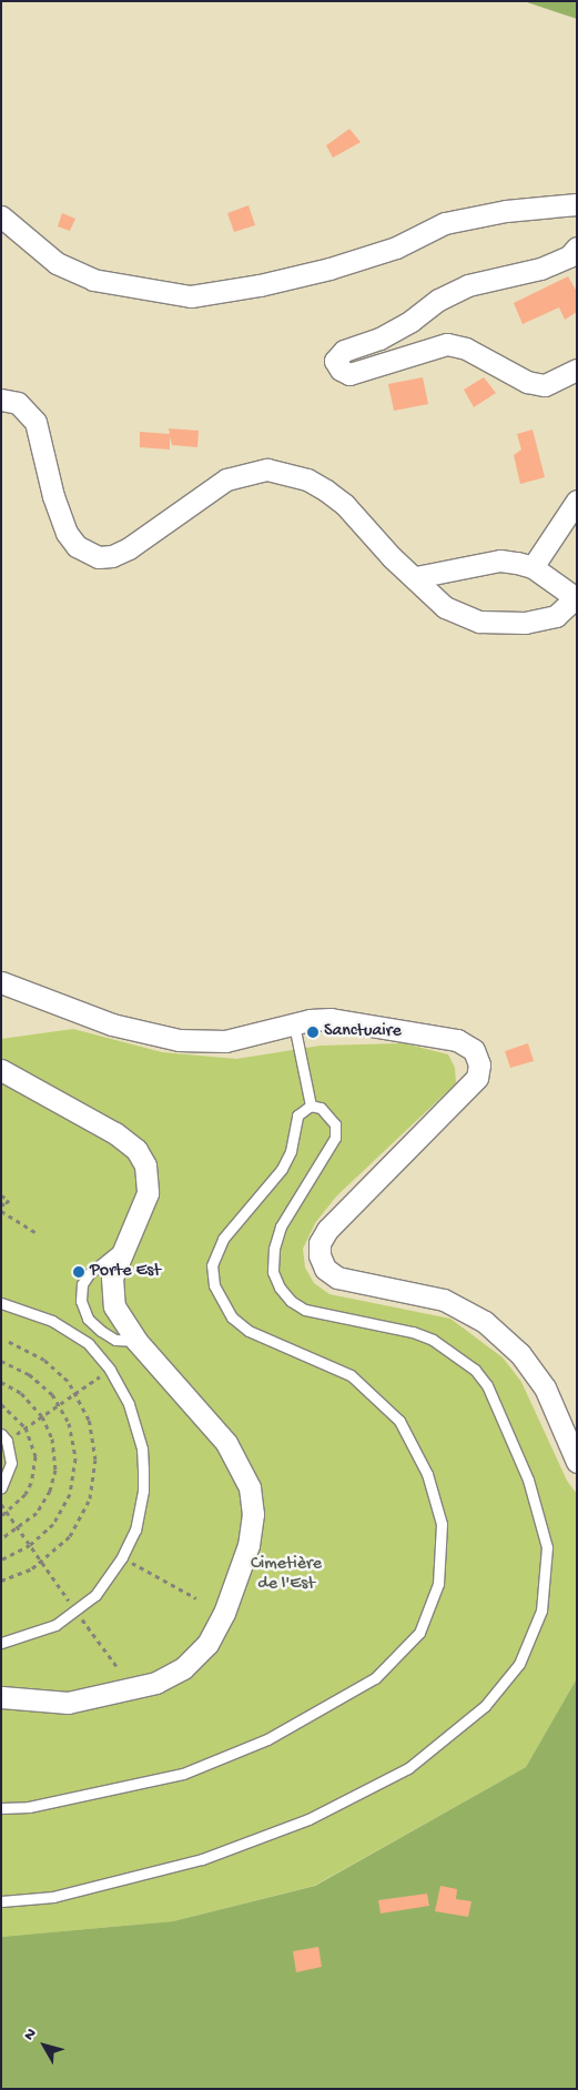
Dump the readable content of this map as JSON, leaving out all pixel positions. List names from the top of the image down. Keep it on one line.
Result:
{"parks":["Cimetière de l'Est"],"places":["Sanctuaire","Porte Est"],"north":"top left"}
